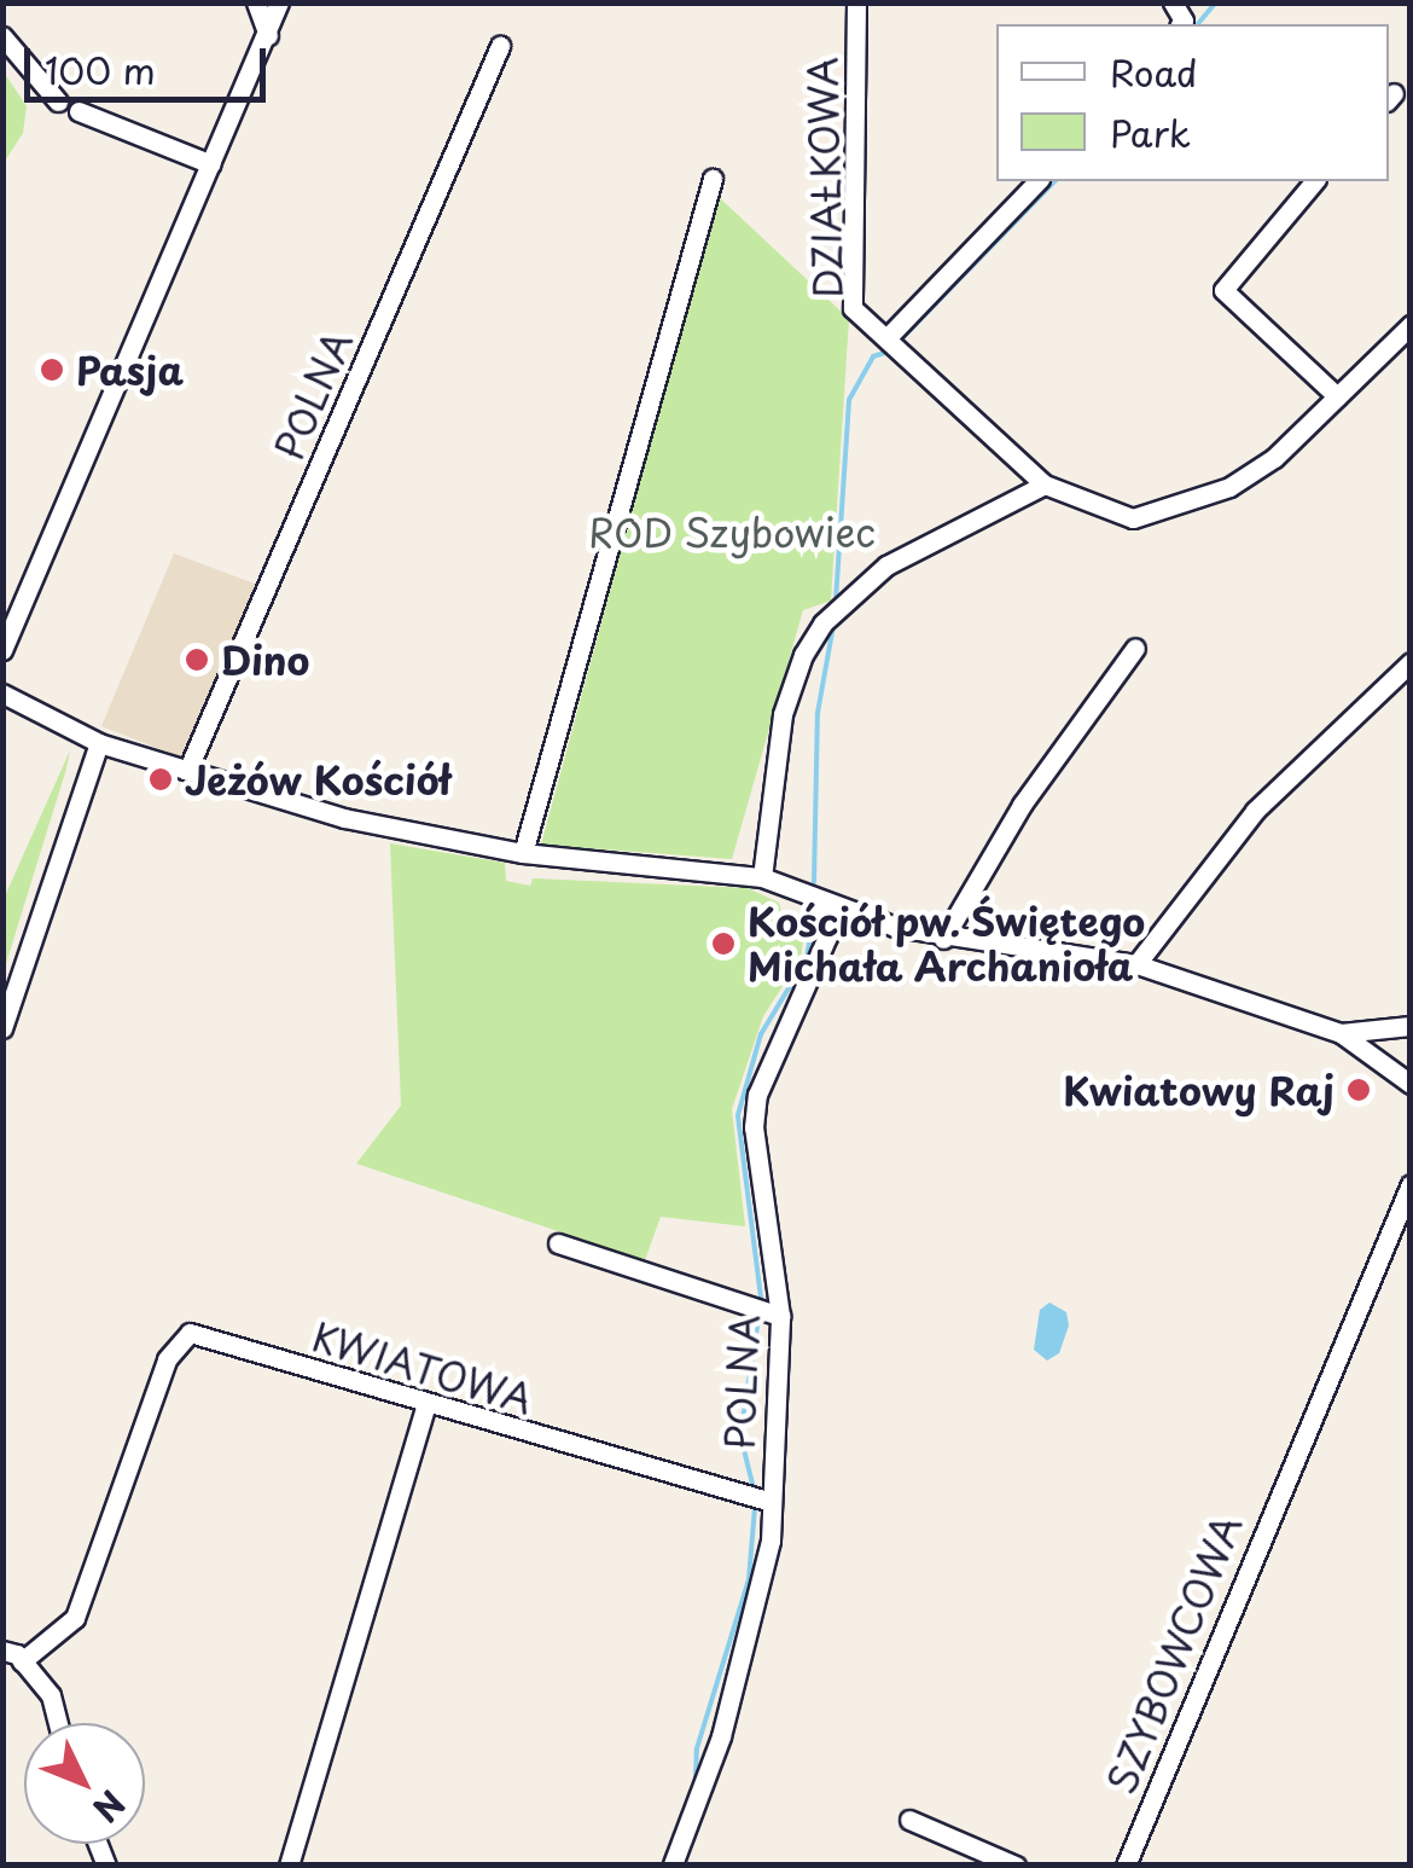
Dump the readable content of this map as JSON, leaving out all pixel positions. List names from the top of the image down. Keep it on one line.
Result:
{"streets":{"street":["DZIAŁKOWA","POLNA","KWIATOWA","SZYBOWCOWA"]},"crossings":[["POLNA","KWIATOWA"]],"parks":["ROD Szybowiec"],"places":["Pasja","Dino","Jeżów Kościół","Kościół pw. Świętego Michała Archanioła","Kwiatowy Raj"],"legend":["Road","Park"],"scale_bar":"100 m","north":"bottom right"}
